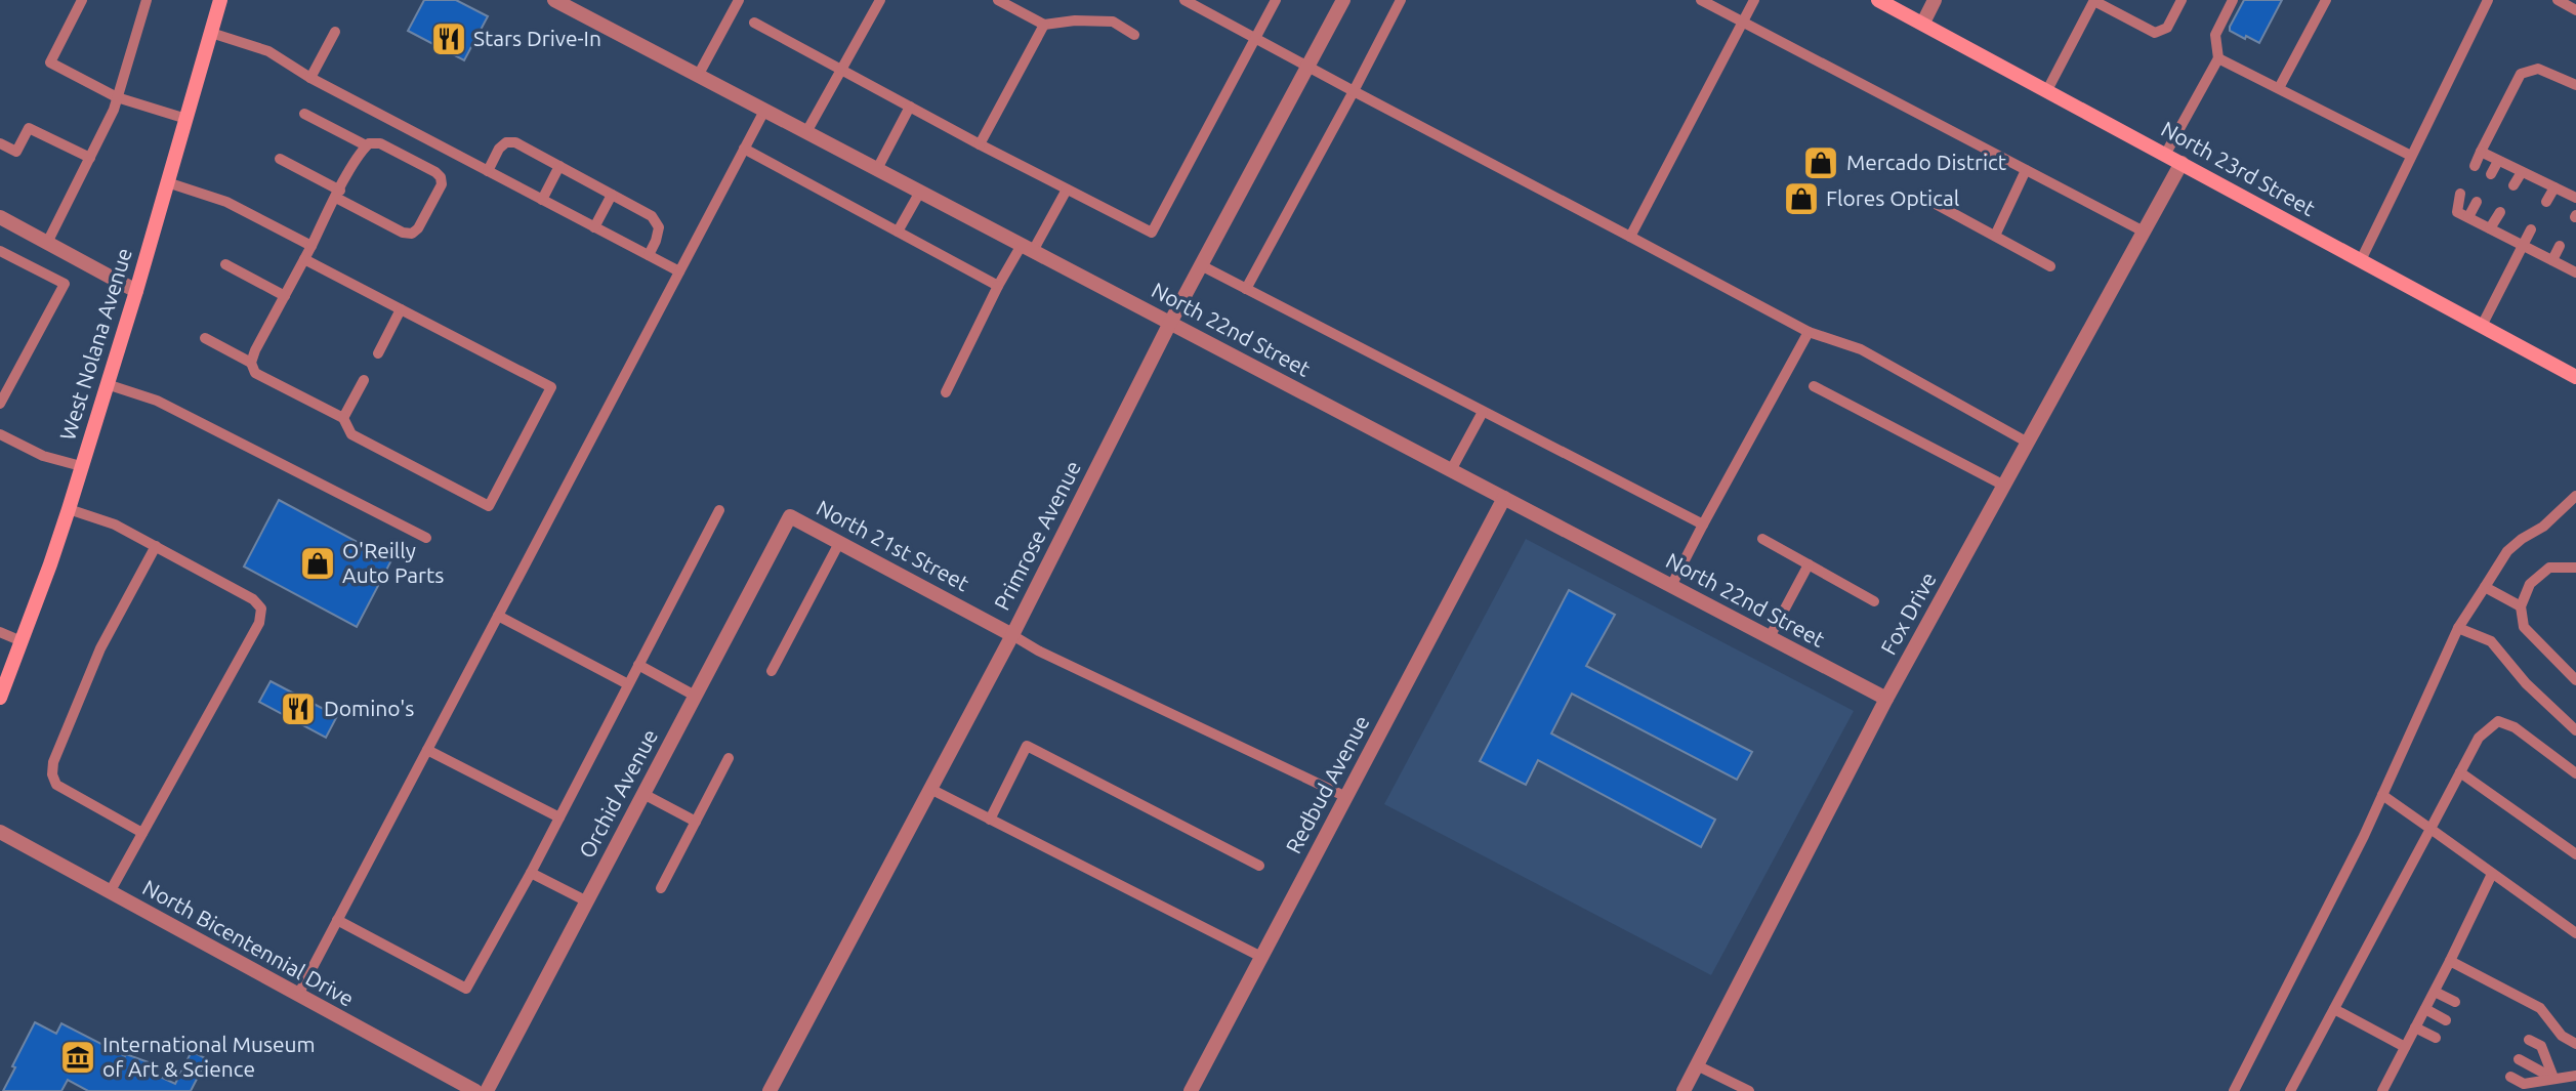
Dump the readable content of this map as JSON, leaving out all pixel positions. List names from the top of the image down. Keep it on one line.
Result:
{"streets":{"main road":["North 23rd Street","West Nolana Avenue"],"street":["North 22nd Street","Primrose Avenue","North 21st Street","Fox Drive","Redbud Avenue","Orchid Avenue","North Bicentennial Drive"]},"crossings":[["North 23rd Street","Fox Drive"],["North 22nd Street","Primrose Avenue"],["North 22nd Street","Fox Drive"],["North 22nd Street","Redbud Avenue"],["Primrose Avenue","North 21st Street"],["North 21st Street","Orchid Avenue"]],"places":{"restaurant":["Stars Drive-In","Domino's"],"shop":["Mercado District","Flores Optical","O'Reilly Auto Parts"],"museum":["International Museum of Art & Science"]}}
